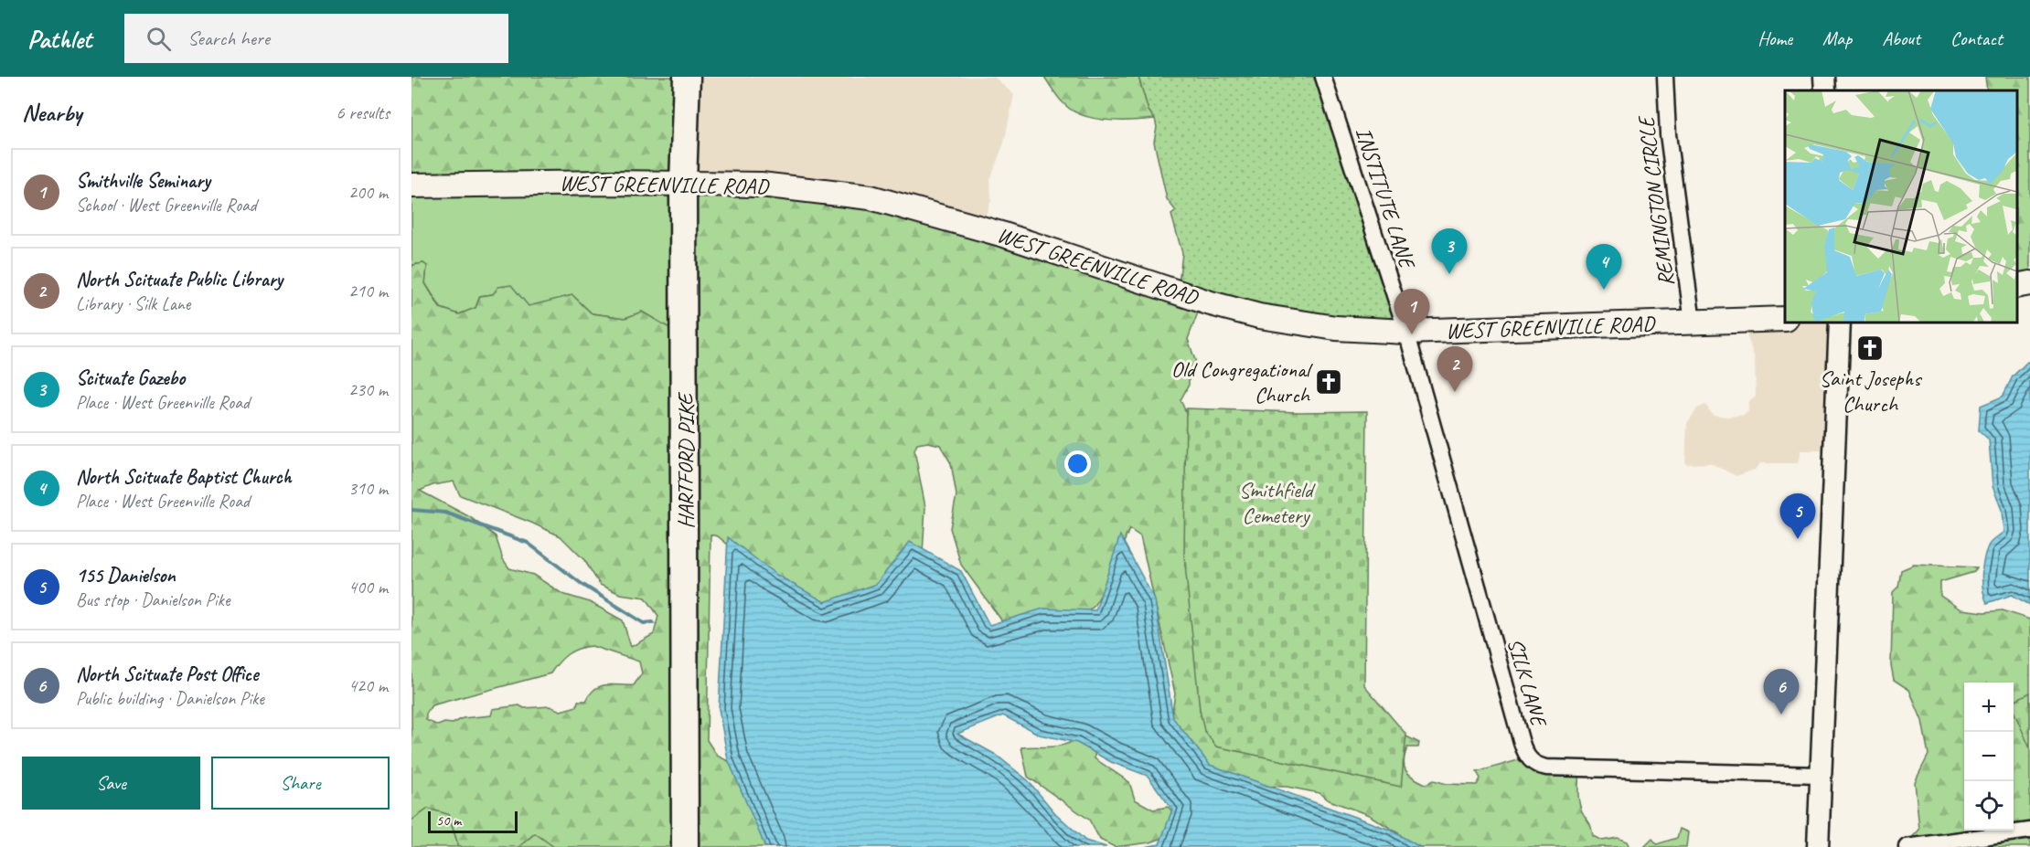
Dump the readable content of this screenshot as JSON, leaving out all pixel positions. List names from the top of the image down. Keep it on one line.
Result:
{"streets":{"highway":["HARTFORD PIKE"],"main road":["WEST GREENVILLE ROAD"],"street":["INSTITUTE LANE","REMINGTON CIRCLE","SILK LANE"]},"crossings":[["WEST GREENVILLE ROAD","INSTITUTE LANE"],["WEST GREENVILLE ROAD","REMINGTON CIRCLE"],["WEST GREENVILLE ROAD","HARTFORD PIKE"],["WEST GREENVILLE ROAD","SILK LANE"],["INSTITUTE LANE","SILK LANE"]],"parks":["Smithfield Cemetery"],"places":{"church":["Saint Josephs Church","Old Congregational Church"]},"scale_bar":"50 m","page":{"header":"Pathlet","search":"Search here","nav":["Home","Map","About","Contact"],"heading":["Nearby","6 results"],"list":[{"mark":"1","name":"Smithville Seminary","note":"School · West Greenville Road","value":"200 m"},{"mark":"2","name":"North Scituate Public Library","note":"Library · Silk Lane","value":"210 m"},{"mark":"3","name":"Scituate Gazebo","note":"Place · West Greenville Road","value":"230 m"},{"mark":"4","name":"North Scituate Baptist Church","note":"Place · West Greenville Road","value":"310 m"},{"mark":"5","name":"155 Danielson","note":"Bus stop · Danielson Pike","value":"400 m"},{"mark":"6","name":"North Scituate Post Office","note":"Public building · Danielson Pike","value":"420 m"}],"pins":["3","4","1","2","5","6"],"map_buttons":["+","−"],"buttons":["Save","Share"],"scale":"50 m"}}
